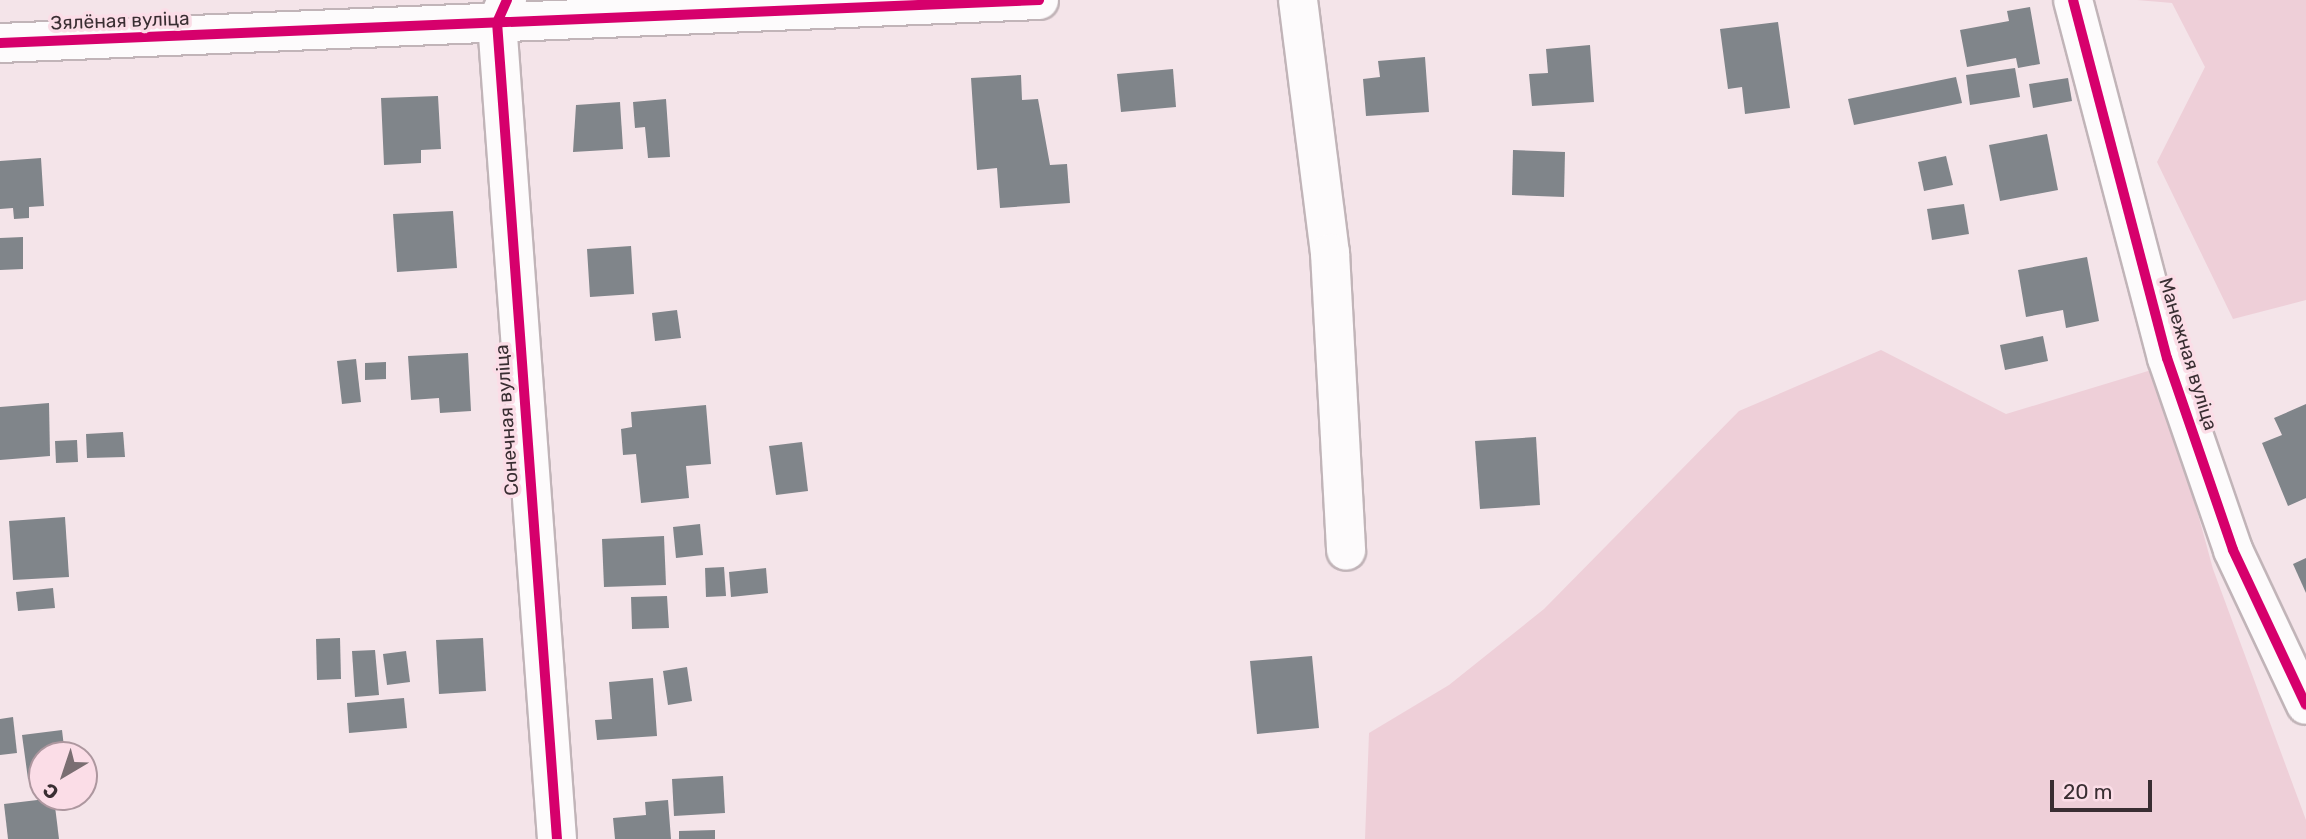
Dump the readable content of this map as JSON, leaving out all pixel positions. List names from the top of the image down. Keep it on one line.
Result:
{"streets":{"street":["Зялёная вуліца","Манежная вуліца","Сонечная вуліца"]},"crossings":[["Зялёная вуліца","Сонечная вуліца"]],"scale_bar":"20 m","north":"bottom left"}
